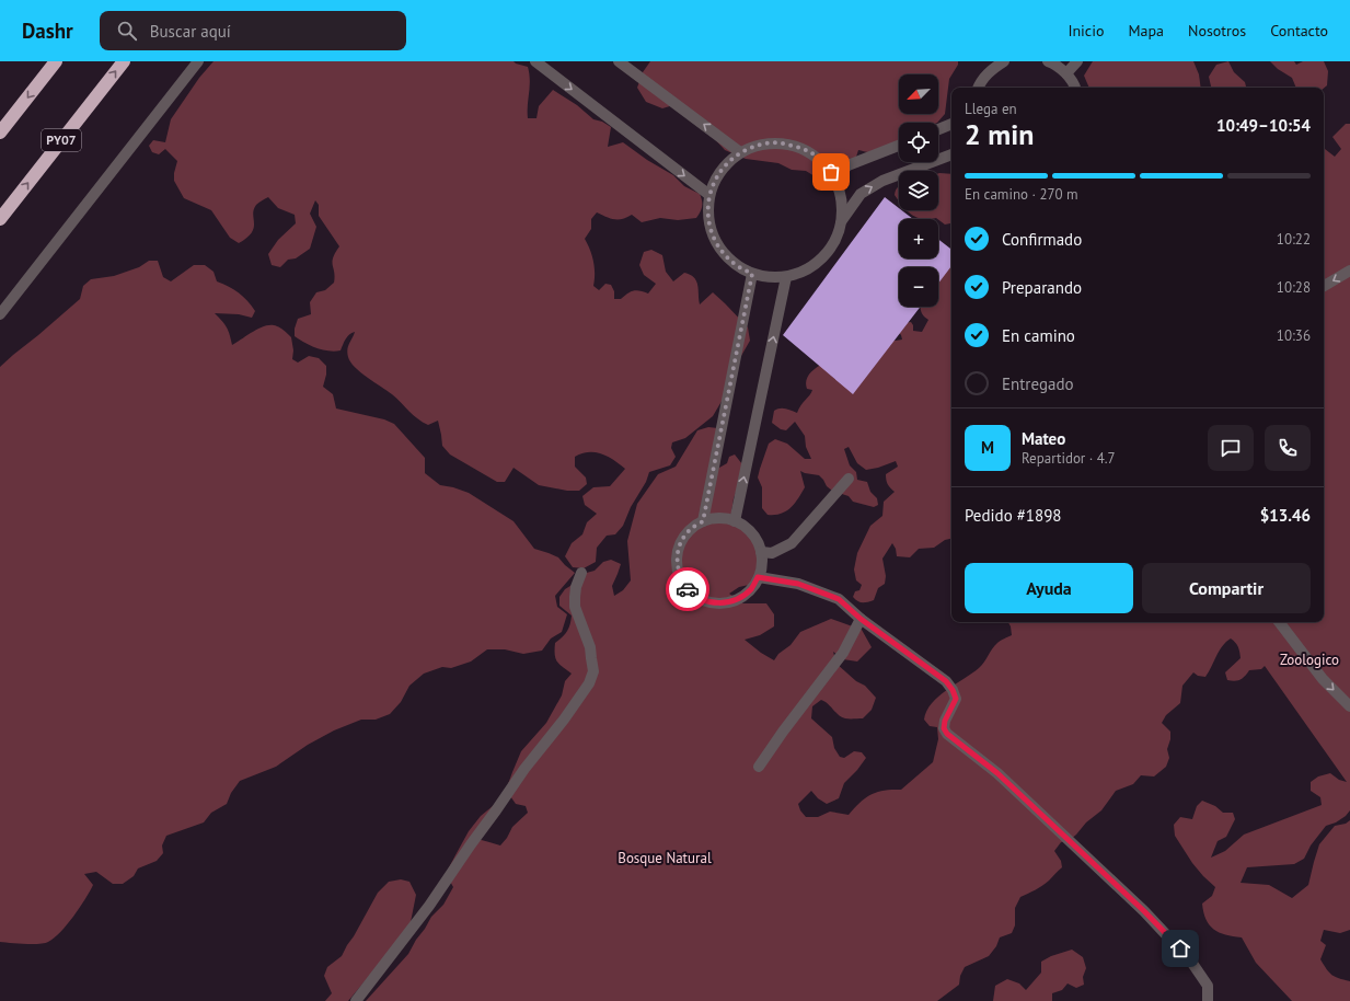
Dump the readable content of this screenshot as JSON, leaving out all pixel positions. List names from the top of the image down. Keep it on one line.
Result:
{"streets":{"highway":["PY07"]},"parks":["Zoologico","Bosque Natural"],"north":"bottom left","page":{"header":"Dashr","search":"Buscar aquí","nav":["Inicio","Mapa","Nosotros","Contacto"],"map_buttons":["+","−"],"heading":["2 min","Llega en","10:49–10:54"],"panel":["Mateo","Repartidor · 4.7","Pedido #1898","$13.46"],"bar":"En camino · 270 m","list":[["Confirmado","10:22"],["Preparando","10:28"],["En camino","10:36"],"Entregado"],"round":"M","buttons":["Ayuda","Compartir"]}}
